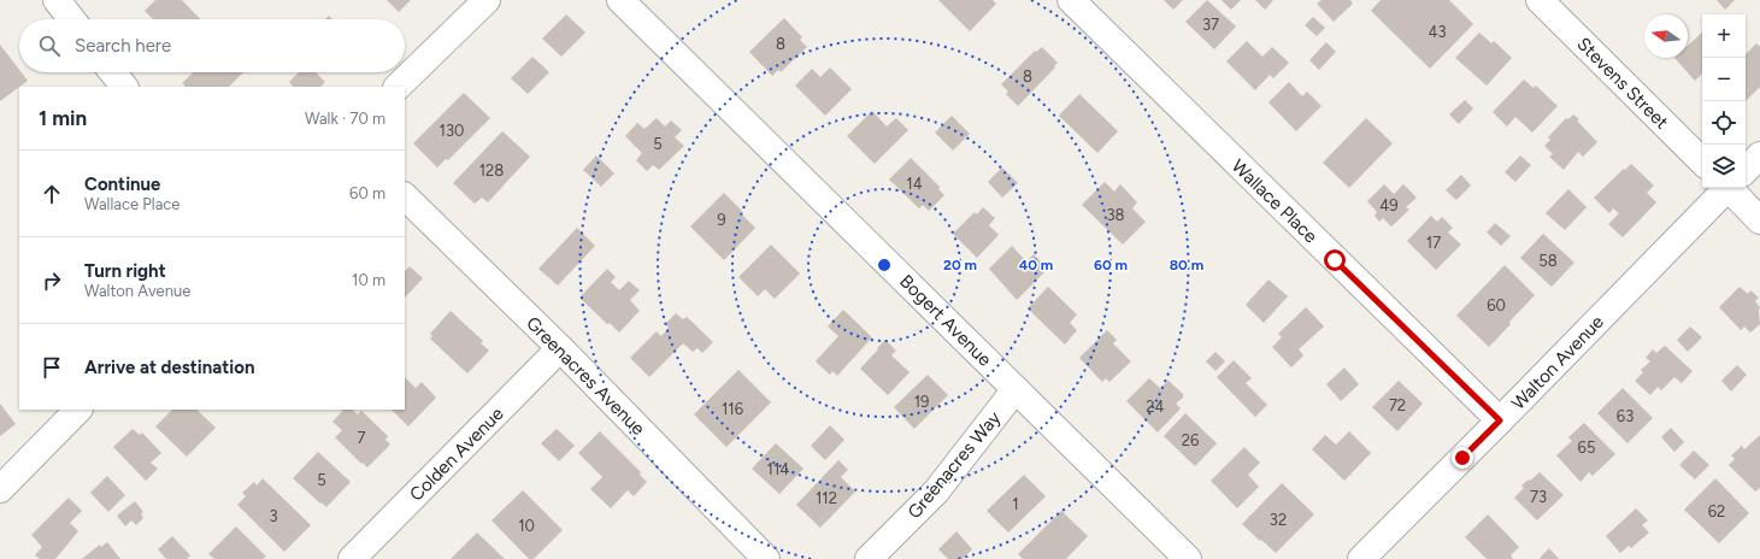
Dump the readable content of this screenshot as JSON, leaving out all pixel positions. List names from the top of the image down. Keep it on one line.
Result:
{"streets":{"street":["Stevens Street","Wallace Place","Bogert Avenue","Walton Avenue","Greenacres Avenue","Colden Avenue","Greenacres Way"]},"crossings":[["Wallace Place","Walton Avenue"],["Bogert Avenue","Greenacres Way"],["Greenacres Avenue","Colden Avenue"]],"house_numbers":["37","43","8","8","130","5","128","14","49","38","9","17","58","60","19","72","24","116","63","7","26","65","114","5","73","112","1","62","3","32","10"],"north":"left","page":{"map_buttons":["+","−"],"search":"Search here","heading":["1 min","Walk · 70 m"],"list":[["Continue","Wallace Place","60 m"],["Turn right","Walton Avenue","10 m"],"Arrive at destination"]},"rings":["20 m","40 m","60 m","80 m"]}
